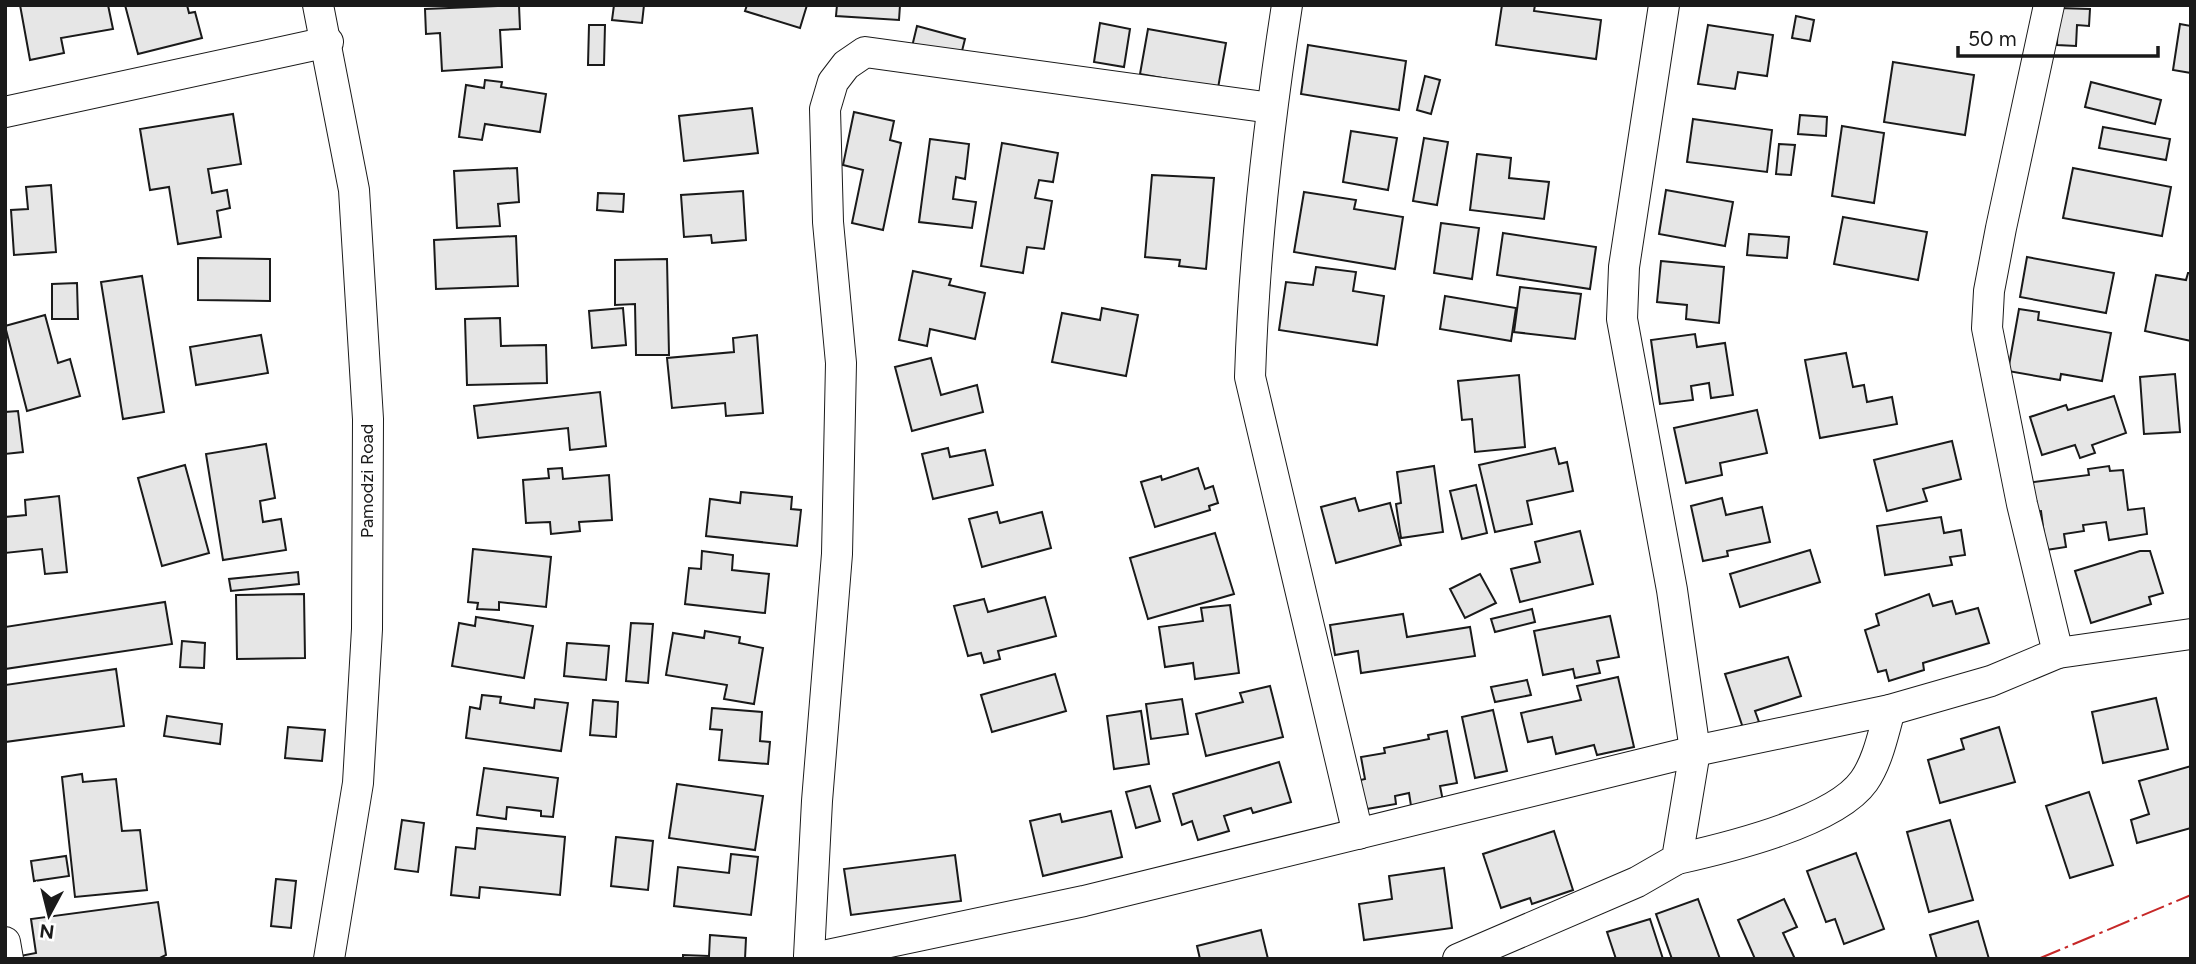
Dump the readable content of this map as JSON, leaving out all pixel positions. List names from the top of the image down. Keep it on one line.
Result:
{"streets":{"street":["Pamodzi Road"]},"scale_bar":"50 m","north":"bottom"}
